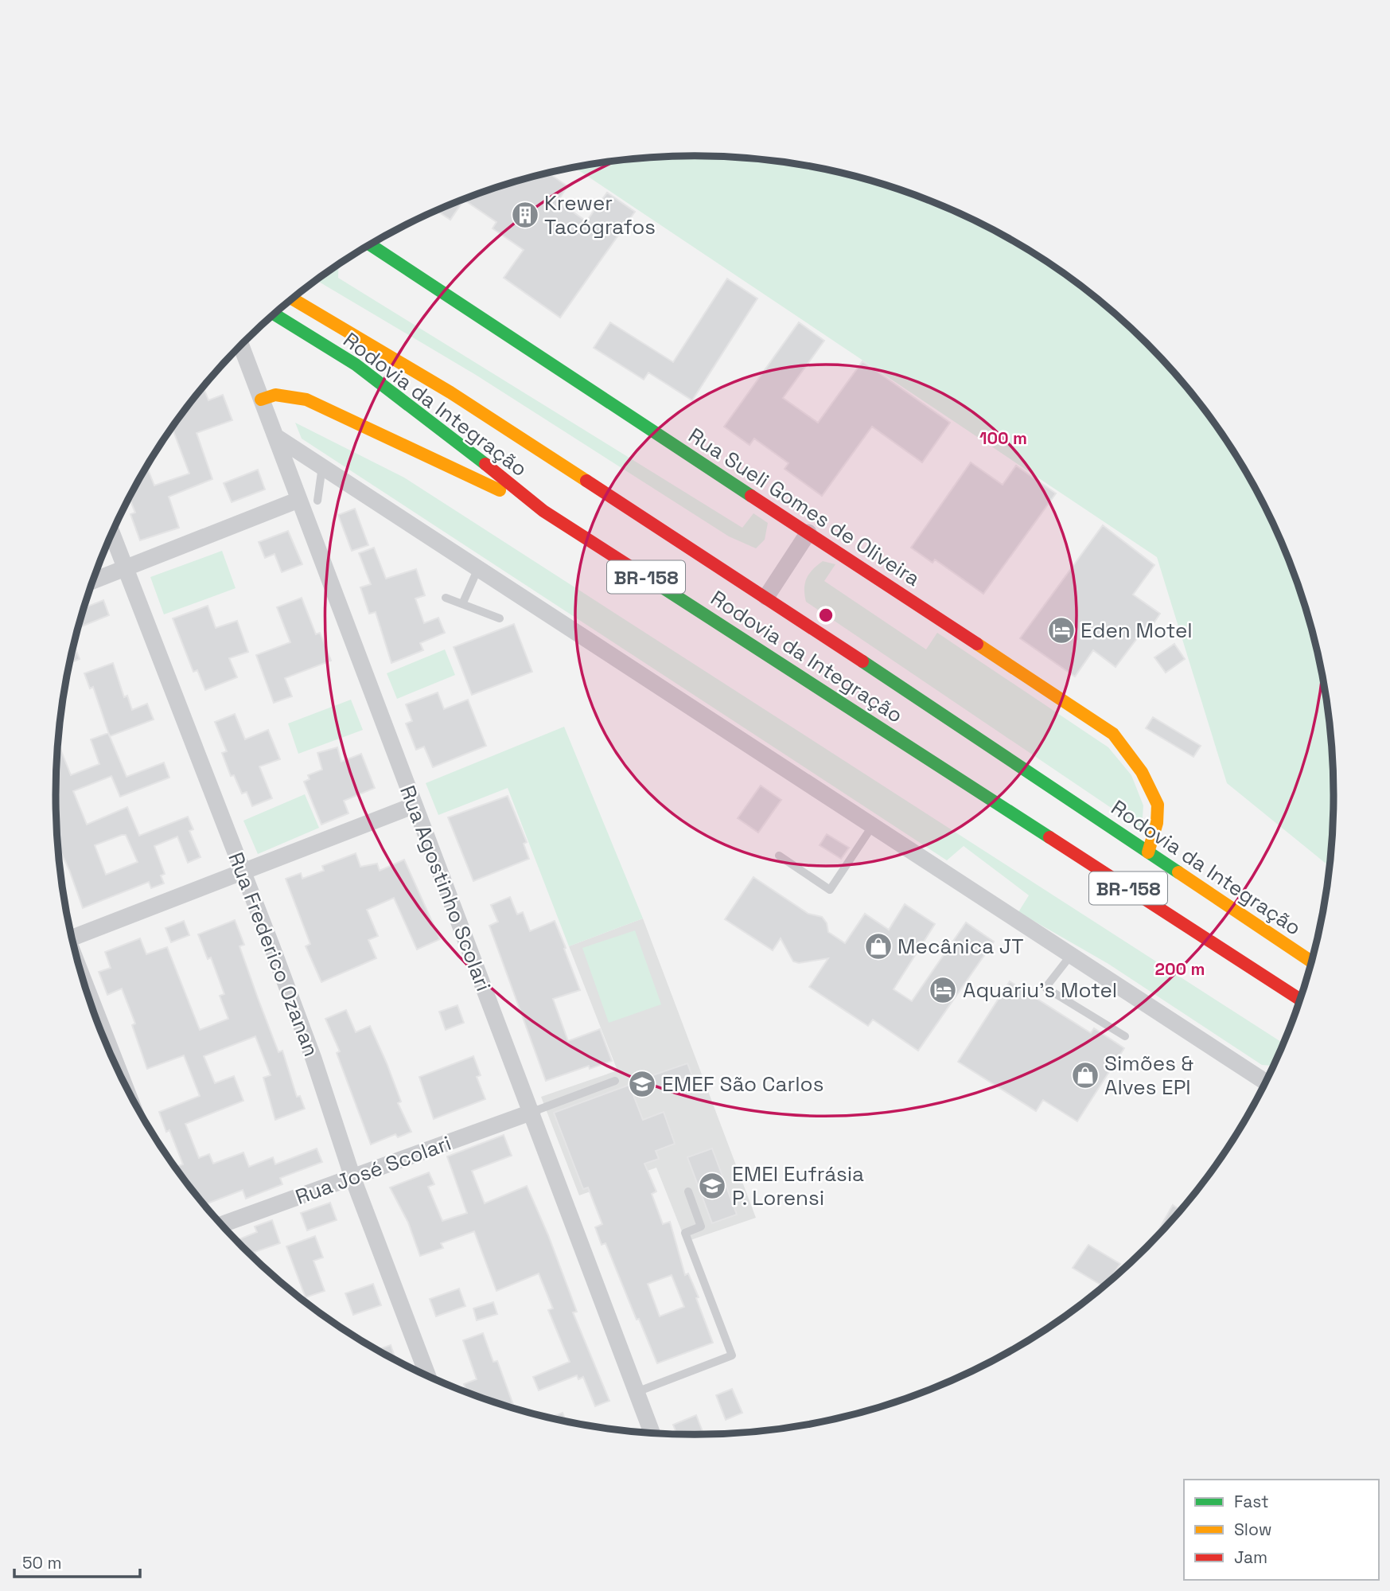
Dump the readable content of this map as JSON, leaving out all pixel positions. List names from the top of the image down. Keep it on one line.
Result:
{"streets":{"main road":["Rodovia da Integração","Rua Sueli Gomes de Oliveira","BR-158"],"street":["Rua Agostinho Scolari","Rua Frederico Ozanan","Rua José Scolari"]},"crossings":[["Rodovia da Integração","Rua Sueli Gomes de Oliveira"],["Rua Agostinho Scolari","Rua José Scolari"],["Rua Frederico Ozanan","Rua José Scolari"]],"places":{"building":["Krewer Tacógrafos"],"hotel":["Eden Motel","Aquariu's Motel"],"shop":["Mecânica JT","Simões & Alves EPI"],"school or university":["EMEF São Carlos","EMEI Eufrásia P. Lorensi"]},"legend":["Fast","Slow","Jam"],"scale_bar":"50 m","rings":["100 m","200 m"]}
